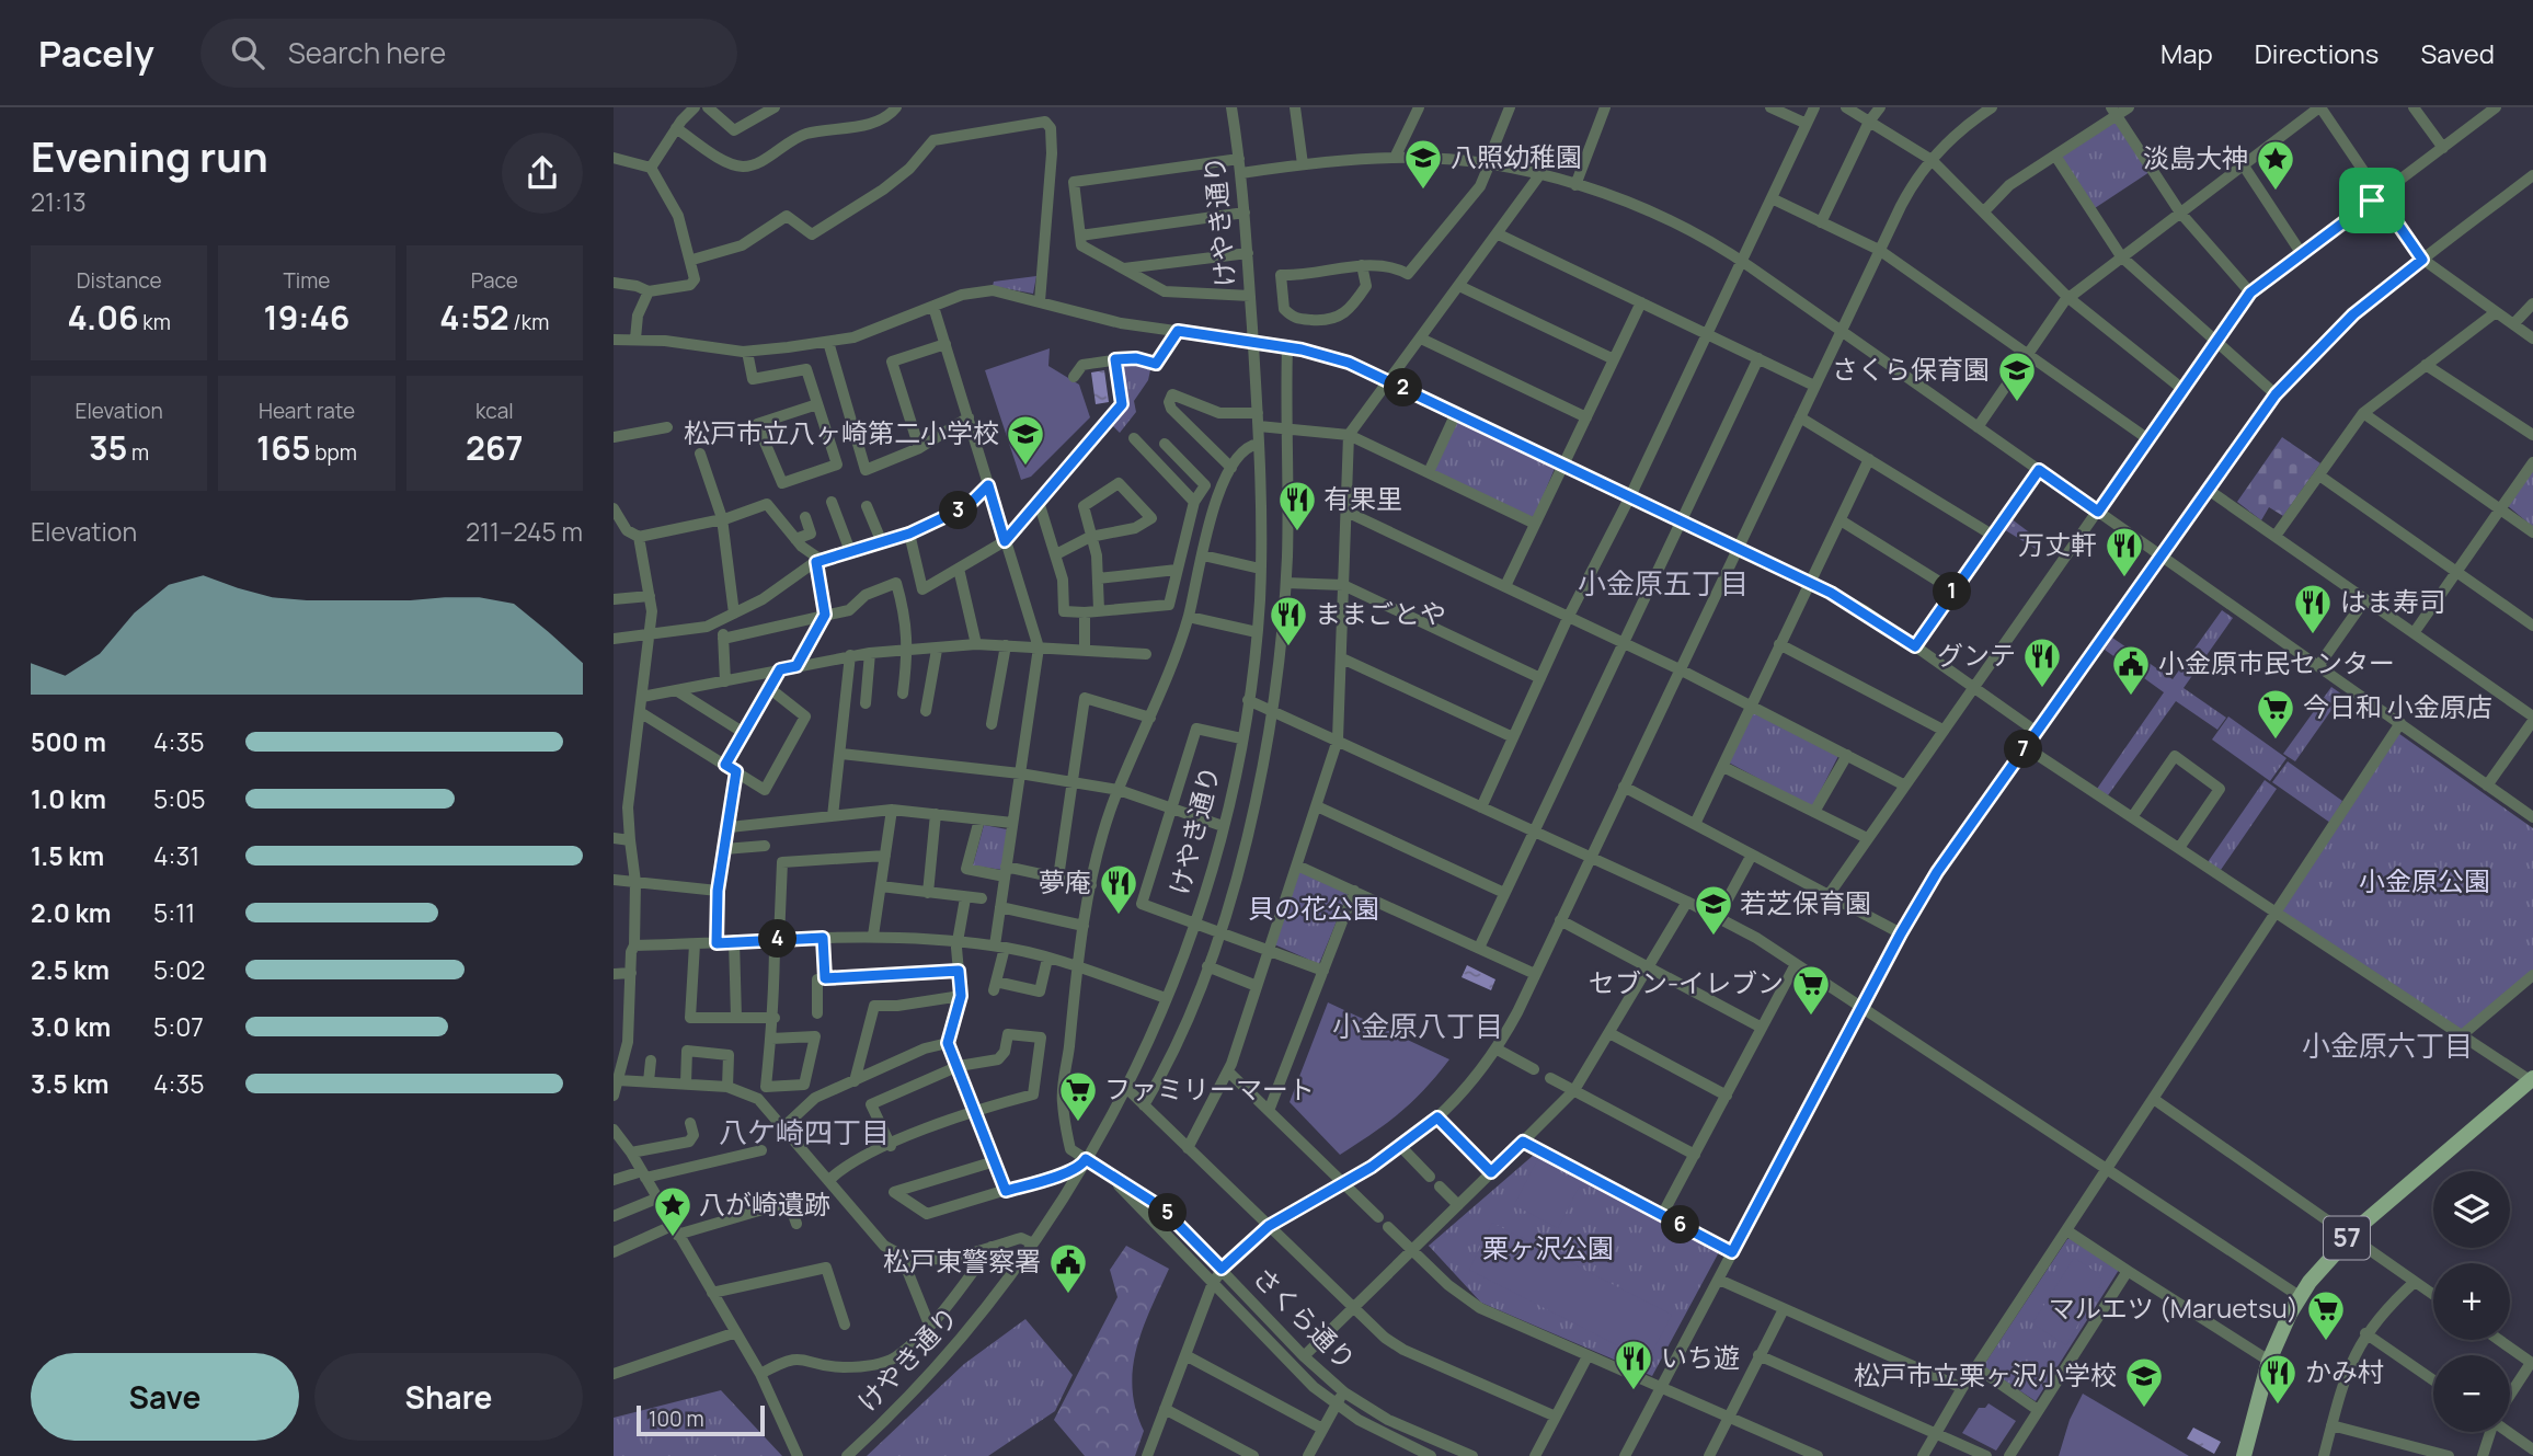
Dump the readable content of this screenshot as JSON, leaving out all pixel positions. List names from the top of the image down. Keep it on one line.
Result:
{"streets":{"main road":["57"],"street":["けやき通り","さくら通り"]},"crossings":[["けやき通り","さくら通り"]],"districts":["小金原五丁目","小金原八丁目","小金原六丁目","八ケ崎四丁目"],"parks":["小金原公園","貝の花公園","栗ヶ沢公園"],"places":{"school or university":["八照幼稚園","さくら保育園","松戸市立八ヶ崎第二小学校","若芝保育園","松戸市立栗ヶ沢小学校"],"place":["淡島大神","八が崎遺跡"],"restaurant":["有果里","万丈軒","はま寿司","ままごとや","グンテ","夢庵","いち遊","かみ村"],"public building":["小金原市民センター","松戸東警察署"],"supermarket":["今日和 小金原店","セブン-イレブン","ファミリーマート","マルエツ (Maruetsu)"]},"scale_bar":"100 m","page":{"header":"Pacely","search":"Search here","nav":["Map","Directions","Saved"],"heading":["Evening run","21:13"],"stats":[["Distance","4.06 km"],["Time","19:46"],["Pace","4:52 /km"],["Elevation","35 m"],["Heart rate","165 bpm"],["kcal","267"]],"pins":["2","3","1","7","4","5","6"],"chart":["Elevation","211–245 m"],"list":[{"name":"500 m","note":"4:35"},{"name":"1.0 km","note":"5:05"},{"name":"1.5 km","note":"4:31"},{"name":"2.0 km","note":"5:11"},{"name":"2.5 km","note":"5:02"},{"name":"3.0 km","note":"5:07"},{"name":"3.5 km","note":"4:35"}],"map_buttons":["+","−"],"buttons":["Save","Share"],"scale":"100 m"}}
